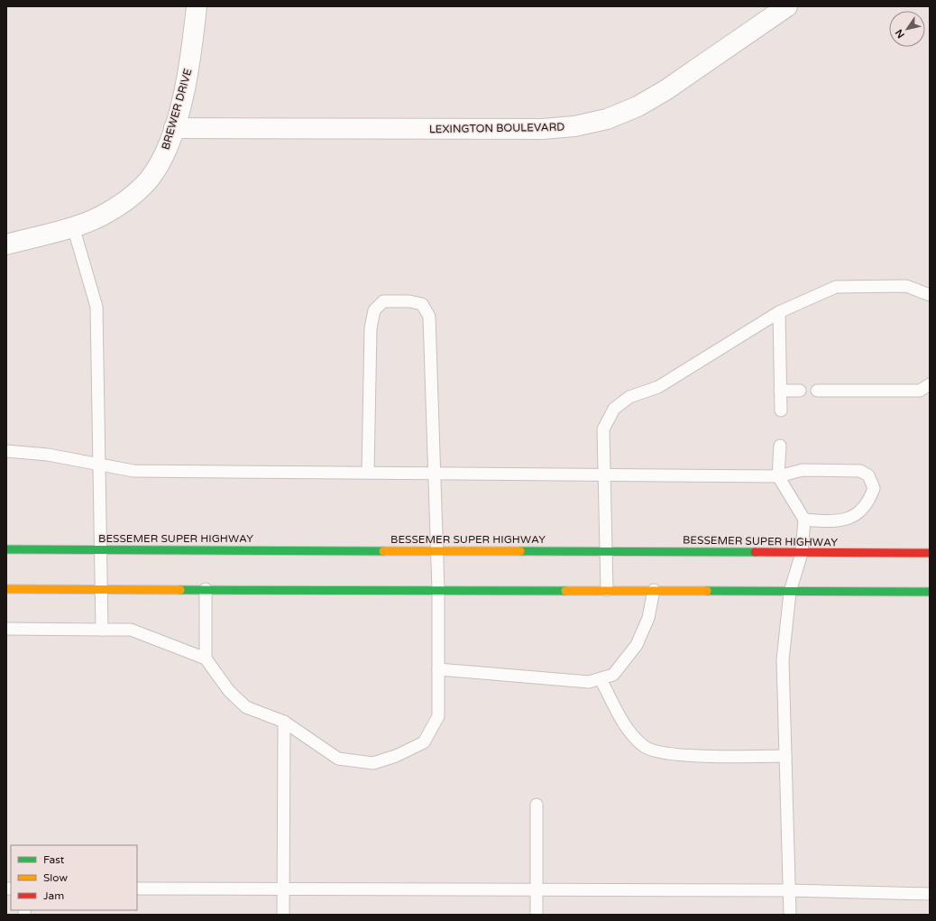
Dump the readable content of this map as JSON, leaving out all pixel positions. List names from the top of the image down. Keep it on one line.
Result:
{"streets":{"main road":["BESSEMER SUPER HIGHWAY"],"street":["BREWER DRIVE","LEXINGTON BOULEVARD"]},"crossings":[["BREWER DRIVE","LEXINGTON BOULEVARD"]],"legend":["Fast","Slow","Jam"],"north":"bottom left"}
